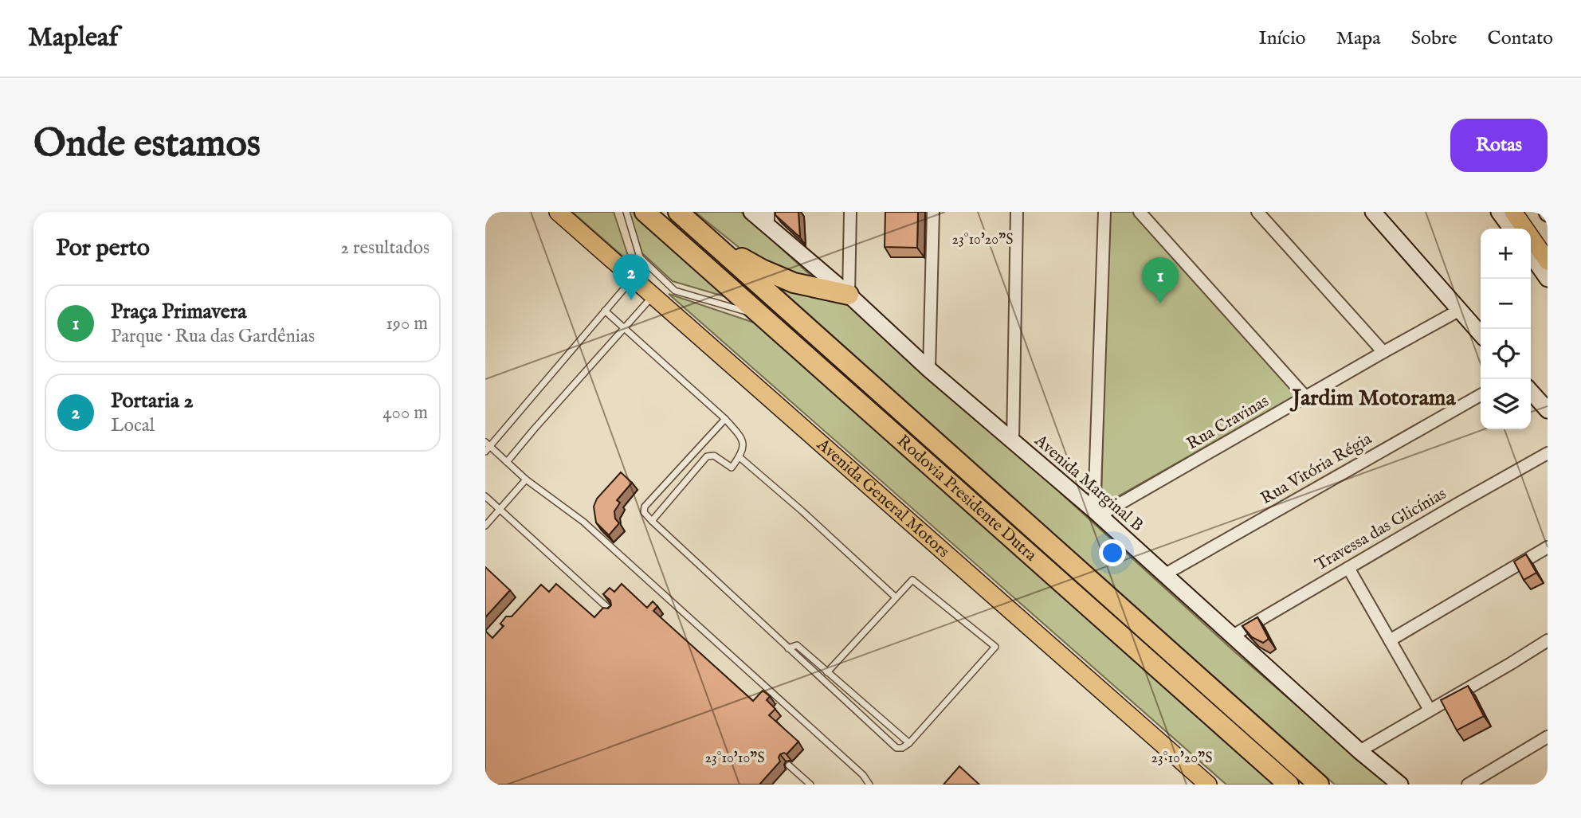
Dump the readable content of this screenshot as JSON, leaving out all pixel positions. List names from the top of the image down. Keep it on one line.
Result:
{"streets":{"highway":["Rodovia Presidente Dutra"],"main road":["Avenida General Motors"],"street":["Rua Cravinas","Rua Vitória Régia","Avenida Marginal B","Travessa das Glicínias"]},"crossings":[["Rua Cravinas","Avenida Marginal B"],["Rua Vitória Régia","Avenida Marginal B"],["Avenida Marginal B","Travessa das Glicínias"]],"districts":["Jardim Motorama"],"page":{"header":"Mapleaf","nav":["Início","Mapa","Sobre","Contato"],"buttons":"Rotas","title":"Onde estamos","heading":["Por perto","2 resultados"],"map_buttons":["+","−"],"pins":["2","1"],"list":[{"mark":"1","name":"Praça Primavera","note":"Parque · Rua das Gardênias","value":"190 m"},{"mark":"2","name":"Portaria 2","note":"Local","value":"400 m"}]},"coordinates":["23°10'20\"S","23°10'10\"S"]}
